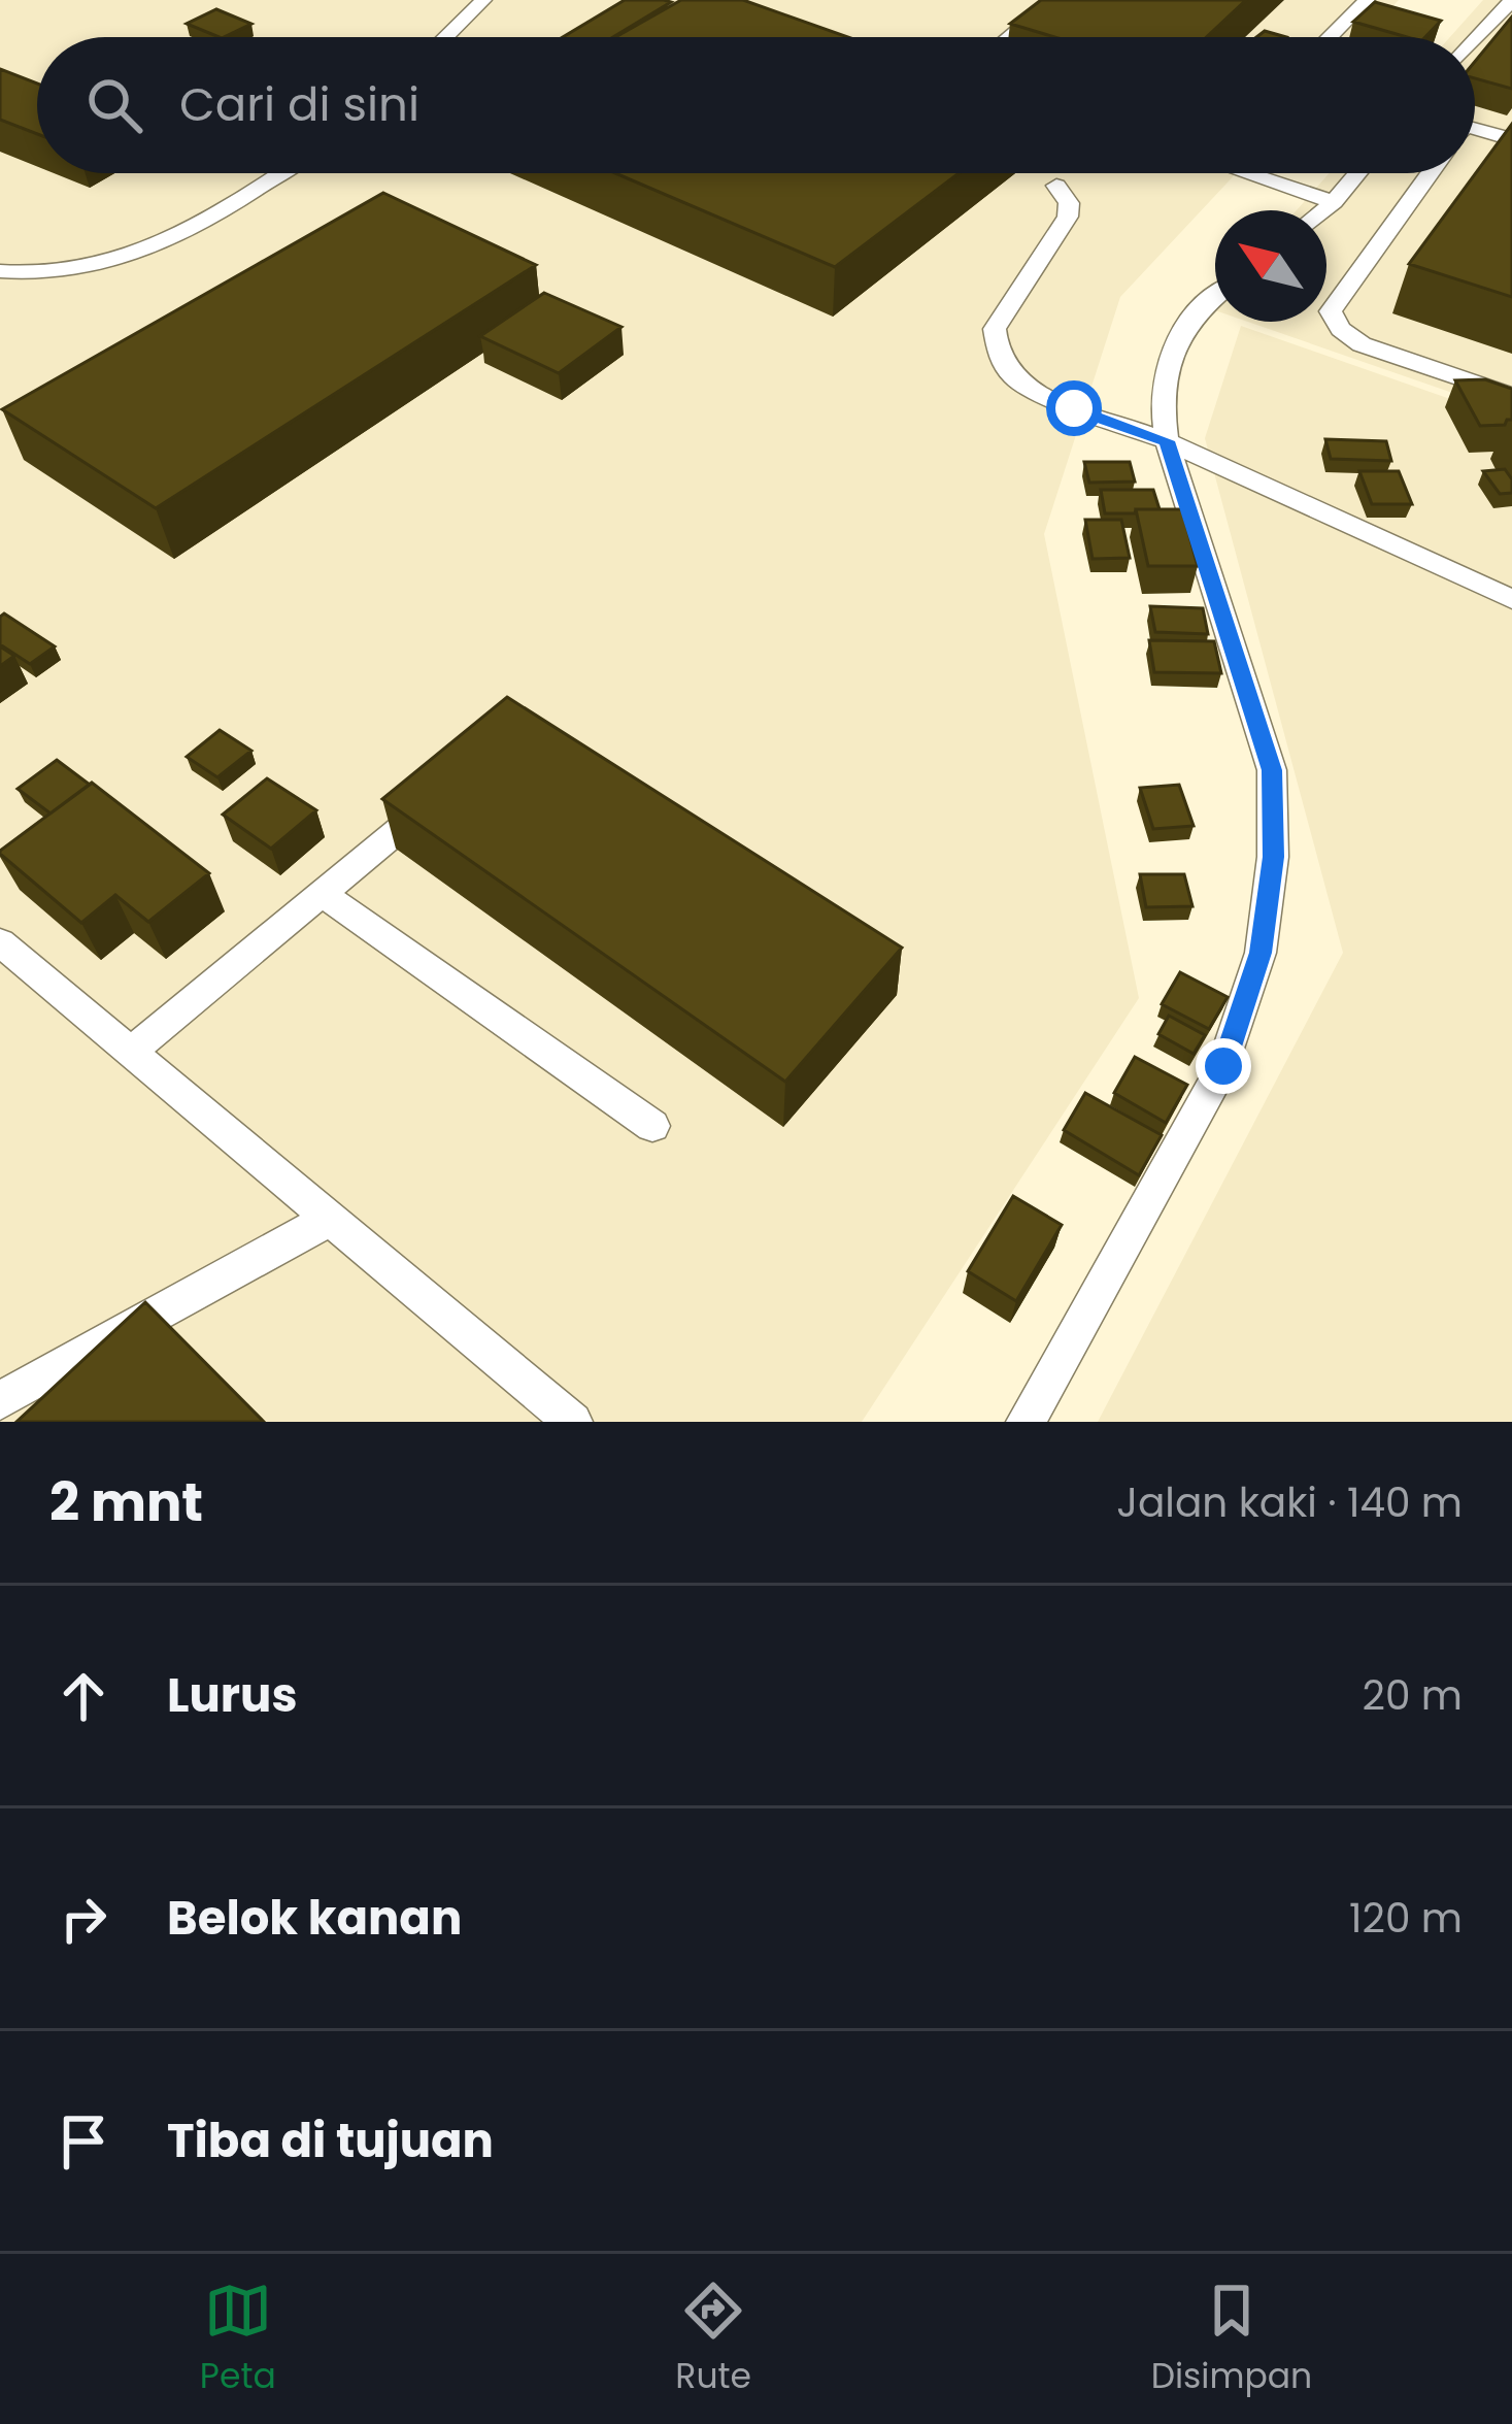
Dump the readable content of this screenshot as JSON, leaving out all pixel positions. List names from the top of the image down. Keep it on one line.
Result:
{"north":"top left","page":{"search":"Cari di sini","heading":["2 mnt","Jalan kaki · 140 m"],"list":[["Lurus","20 m"],["Belok kanan","120 m"],"Tiba di tujuan"],"nav":["Peta","Rute","Disimpan"]}}
